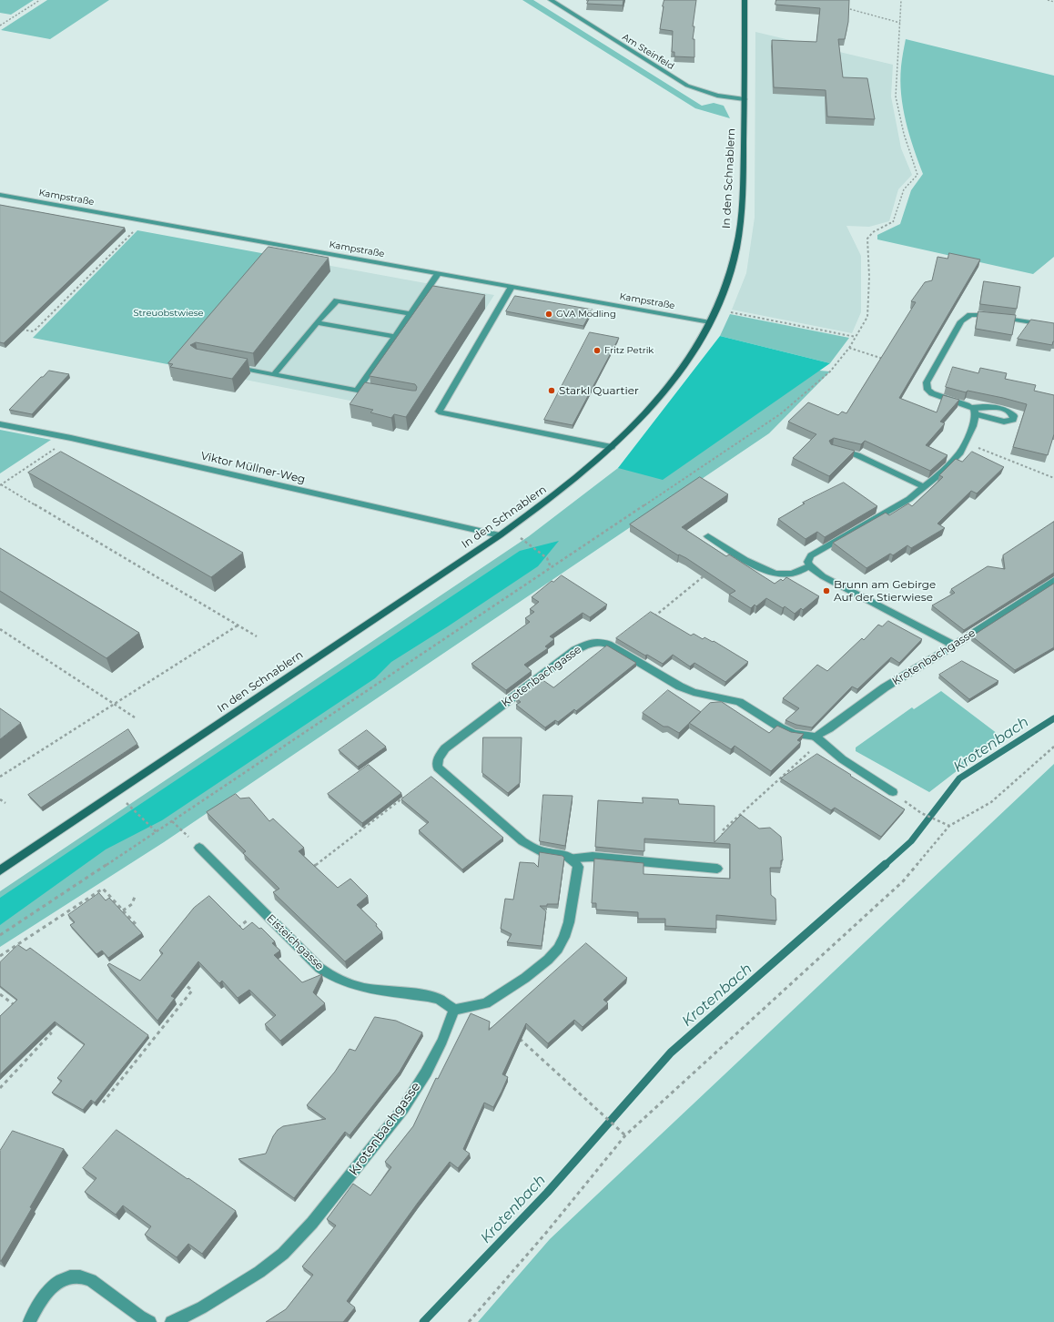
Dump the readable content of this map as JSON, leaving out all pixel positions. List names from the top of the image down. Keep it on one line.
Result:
{"streets":{"street":["Am Steinfeld","In den Schnablern","Kampstraße","Viktor Müllner-Weg","Krotenbachgasse","Eisteichgasse"]},"crossings":[["Am Steinfeld","In den Schnablern"],["In den Schnablern","Kampstraße"],["In den Schnablern","Viktor Müllner-Weg"],["Krotenbachgasse","Eisteichgasse"]],"water":["Krotenbach"],"parks":["Streuobstwiese"],"places":["GVA Mödling","Fritz Petrik","Starkl Quartier","Brunn am Gebirge Auf der Stierwiese"]}
